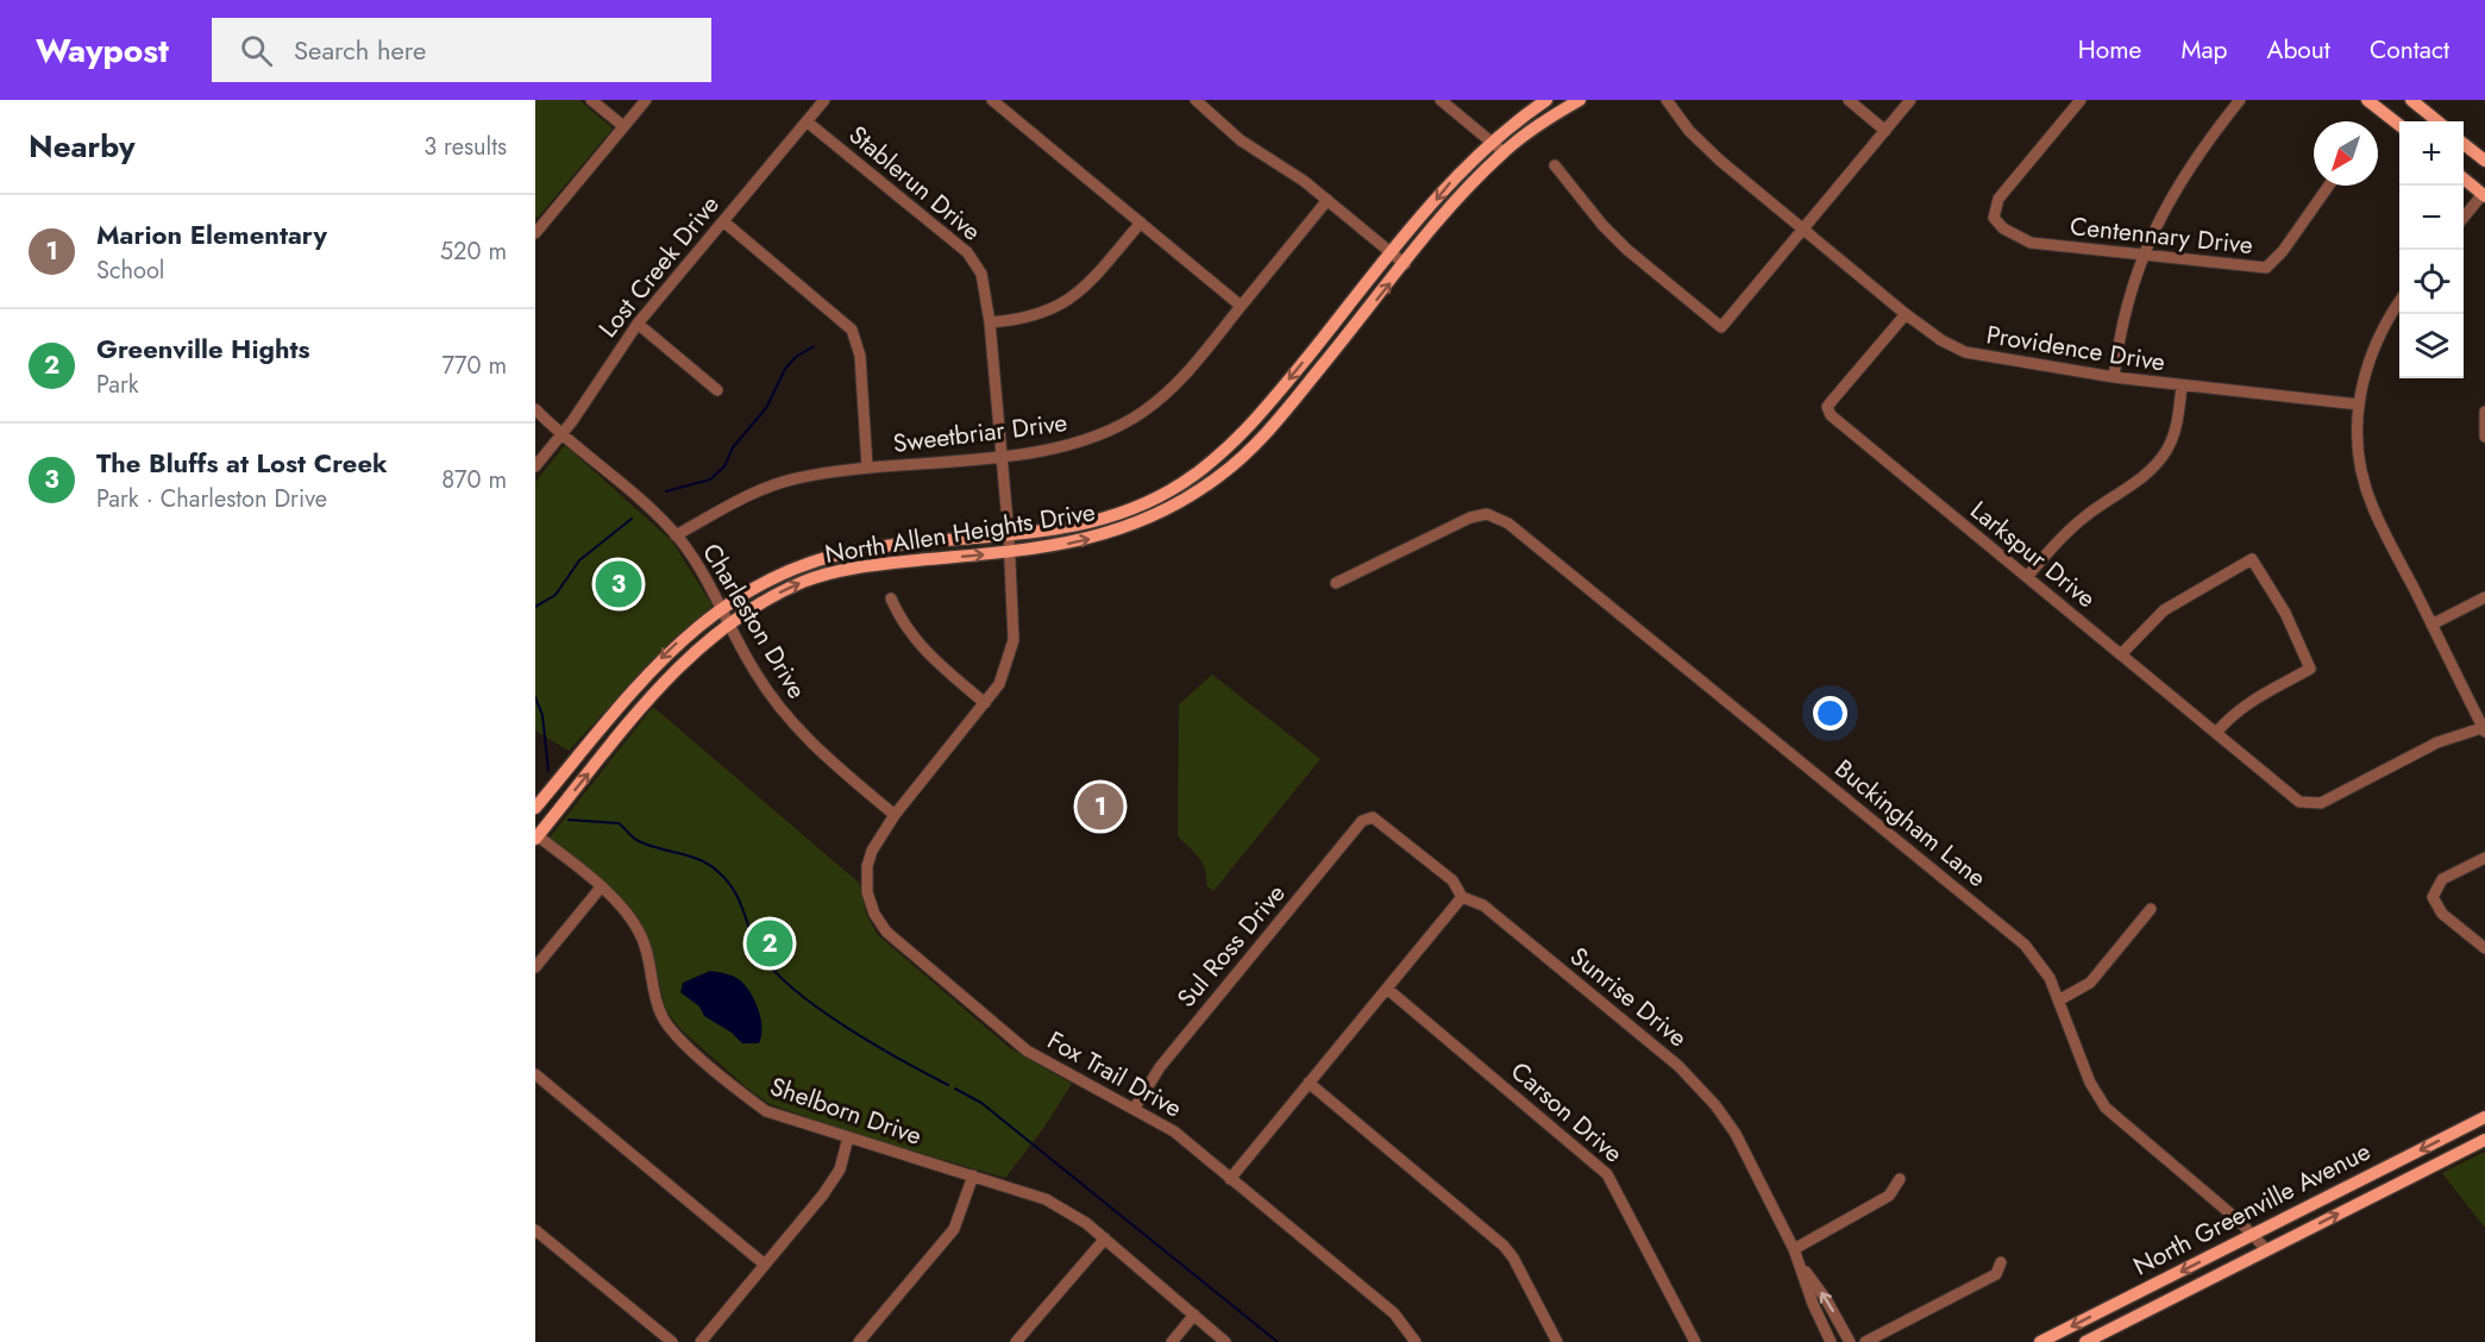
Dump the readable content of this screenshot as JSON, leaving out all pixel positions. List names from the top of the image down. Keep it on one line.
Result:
{"streets":{"main road":["North Allen Heights Drive","North Greenville Avenue"],"street":["Stablerun Drive","Centennary Drive","Lost Creek Drive","Providence Drive","Sweetbriar Drive","Larkspur Drive","Charleston Drive","Buckingham Lane","Sul Ross Drive","Sunrise Drive","Fox Trail Drive","Shelborn Drive","Carson Drive"]},"crossings":[["Stablerun Drive","Lost Creek Drive"],["Stablerun Drive","Sweetbriar Drive"],["Lost Creek Drive","Charleston Drive"],["Providence Drive","Larkspur Drive"],["Sweetbriar Drive","Charleston Drive"],["North Allen Heights Drive","Charleston Drive"],["North Allen Heights Drive","Shelborn Drive"],["Charleston Drive","Fox Trail Drive"],["Buckingham Lane","North Greenville Avenue"],["Sul Ross Drive","Sunrise Drive"],["Sul Ross Drive","Fox Trail Drive"]],"north":"bottom left","page":{"header":"Waypost","search":"Search here","nav":["Home","Map","About","Contact"],"heading":["Nearby","3 results"],"map_buttons":["+","−"],"list":[{"mark":"1","name":"Marion Elementary","note":"School","value":"520 m"},{"mark":"2","name":"Greenville Hights","note":"Park","value":"770 m"},{"mark":"3","name":"The Bluffs at Lost Creek","note":"Park · Charleston Drive","value":"870 m"}],"pins":["3","1","2"]}}
